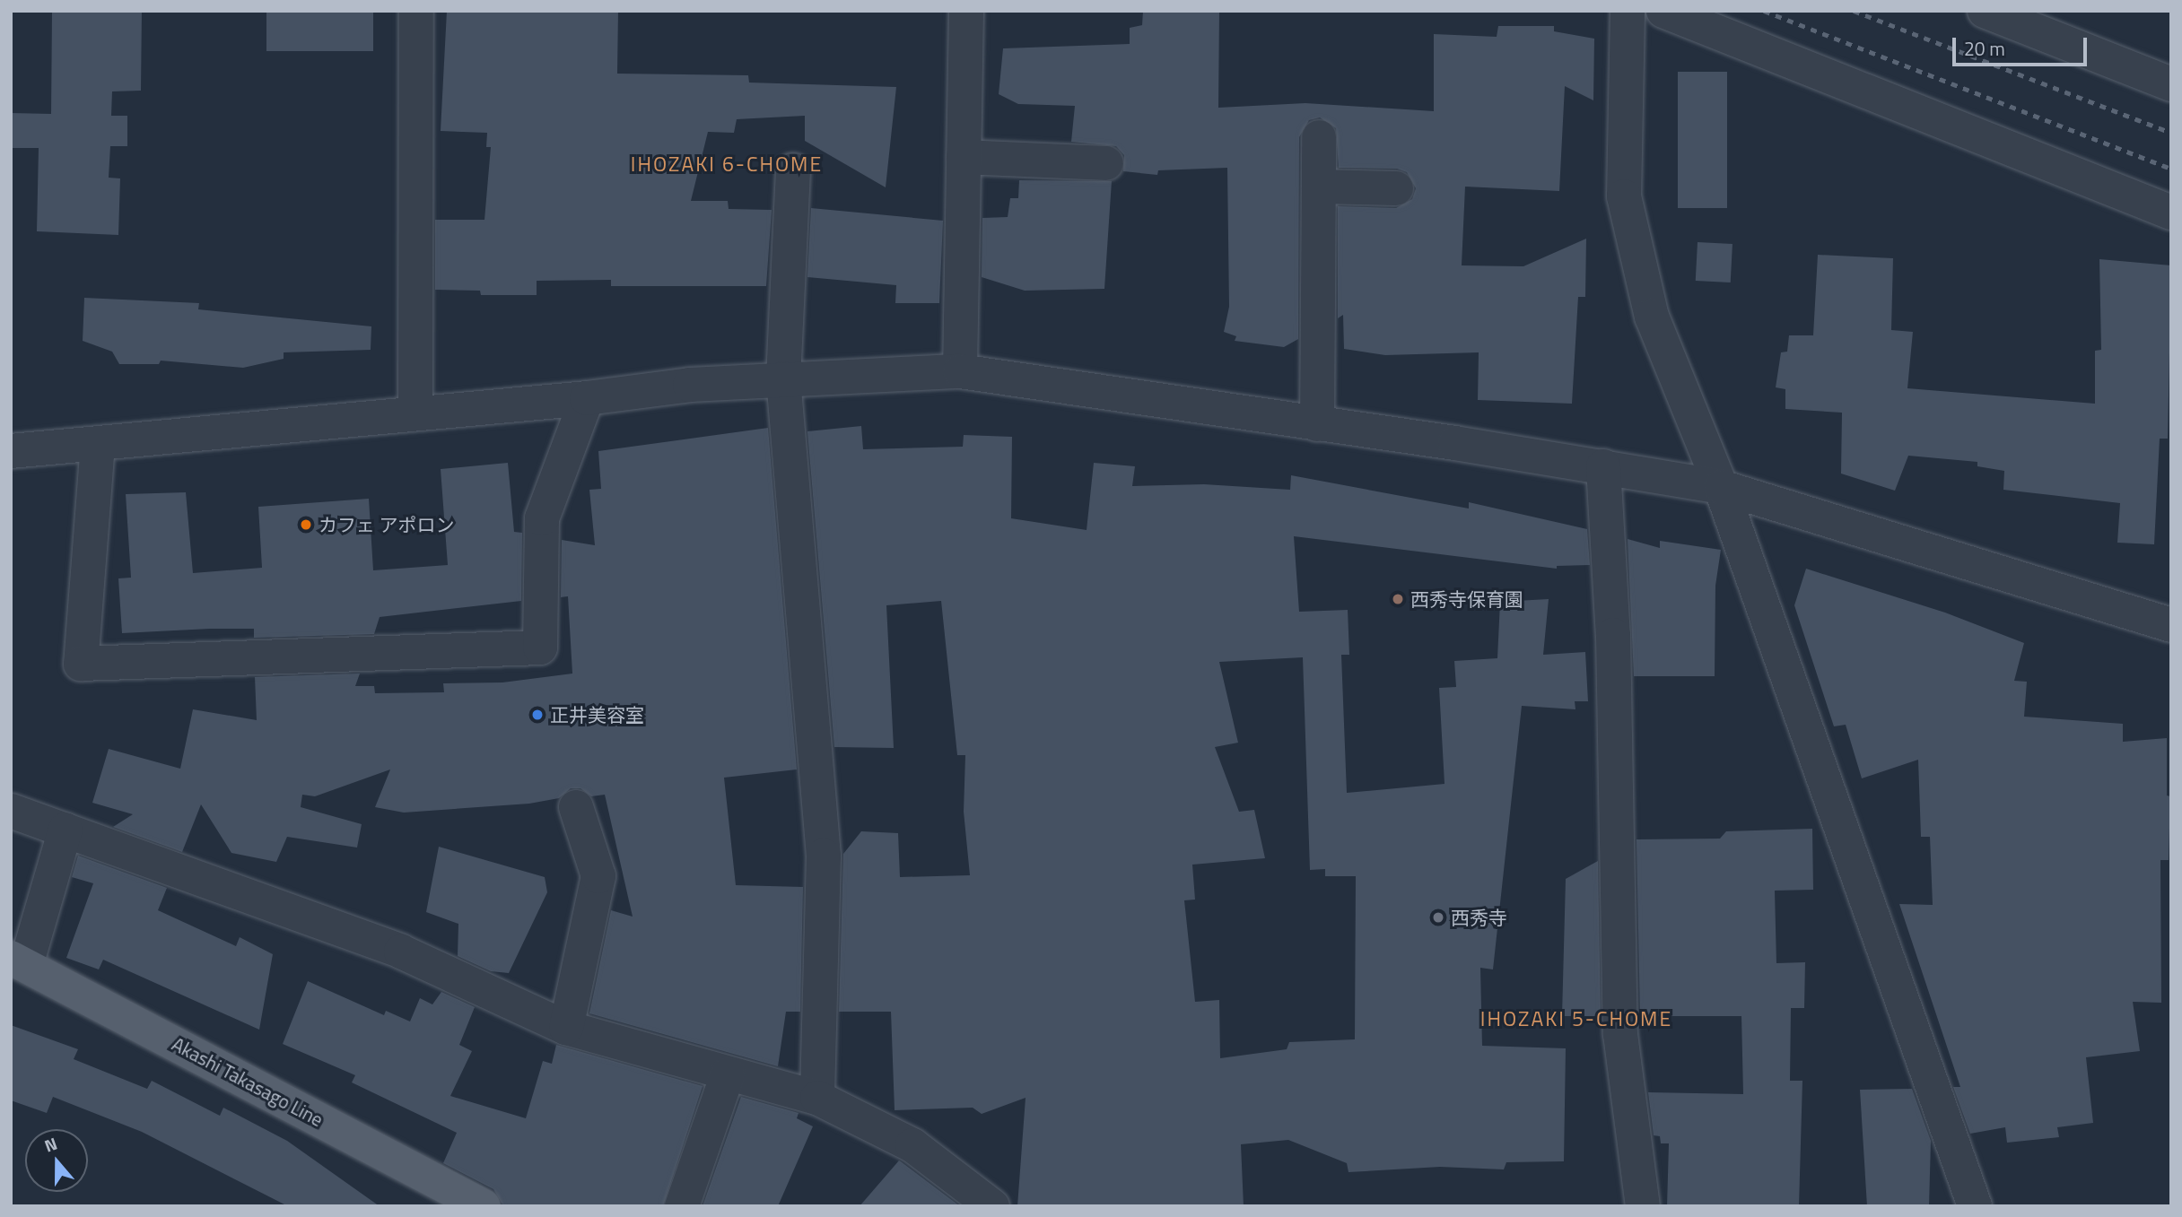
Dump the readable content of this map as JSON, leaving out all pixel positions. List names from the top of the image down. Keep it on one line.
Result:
{"streets":{"main road":["Akashi Takasago Line"]},"districts":["IHOZAKI 6-CHOME","IHOZAKI 5-CHOME"],"places":["カフェ アポロン","西秀寺保育園","正井美容室","西秀寺"],"scale_bar":"20 m","north":"top"}
